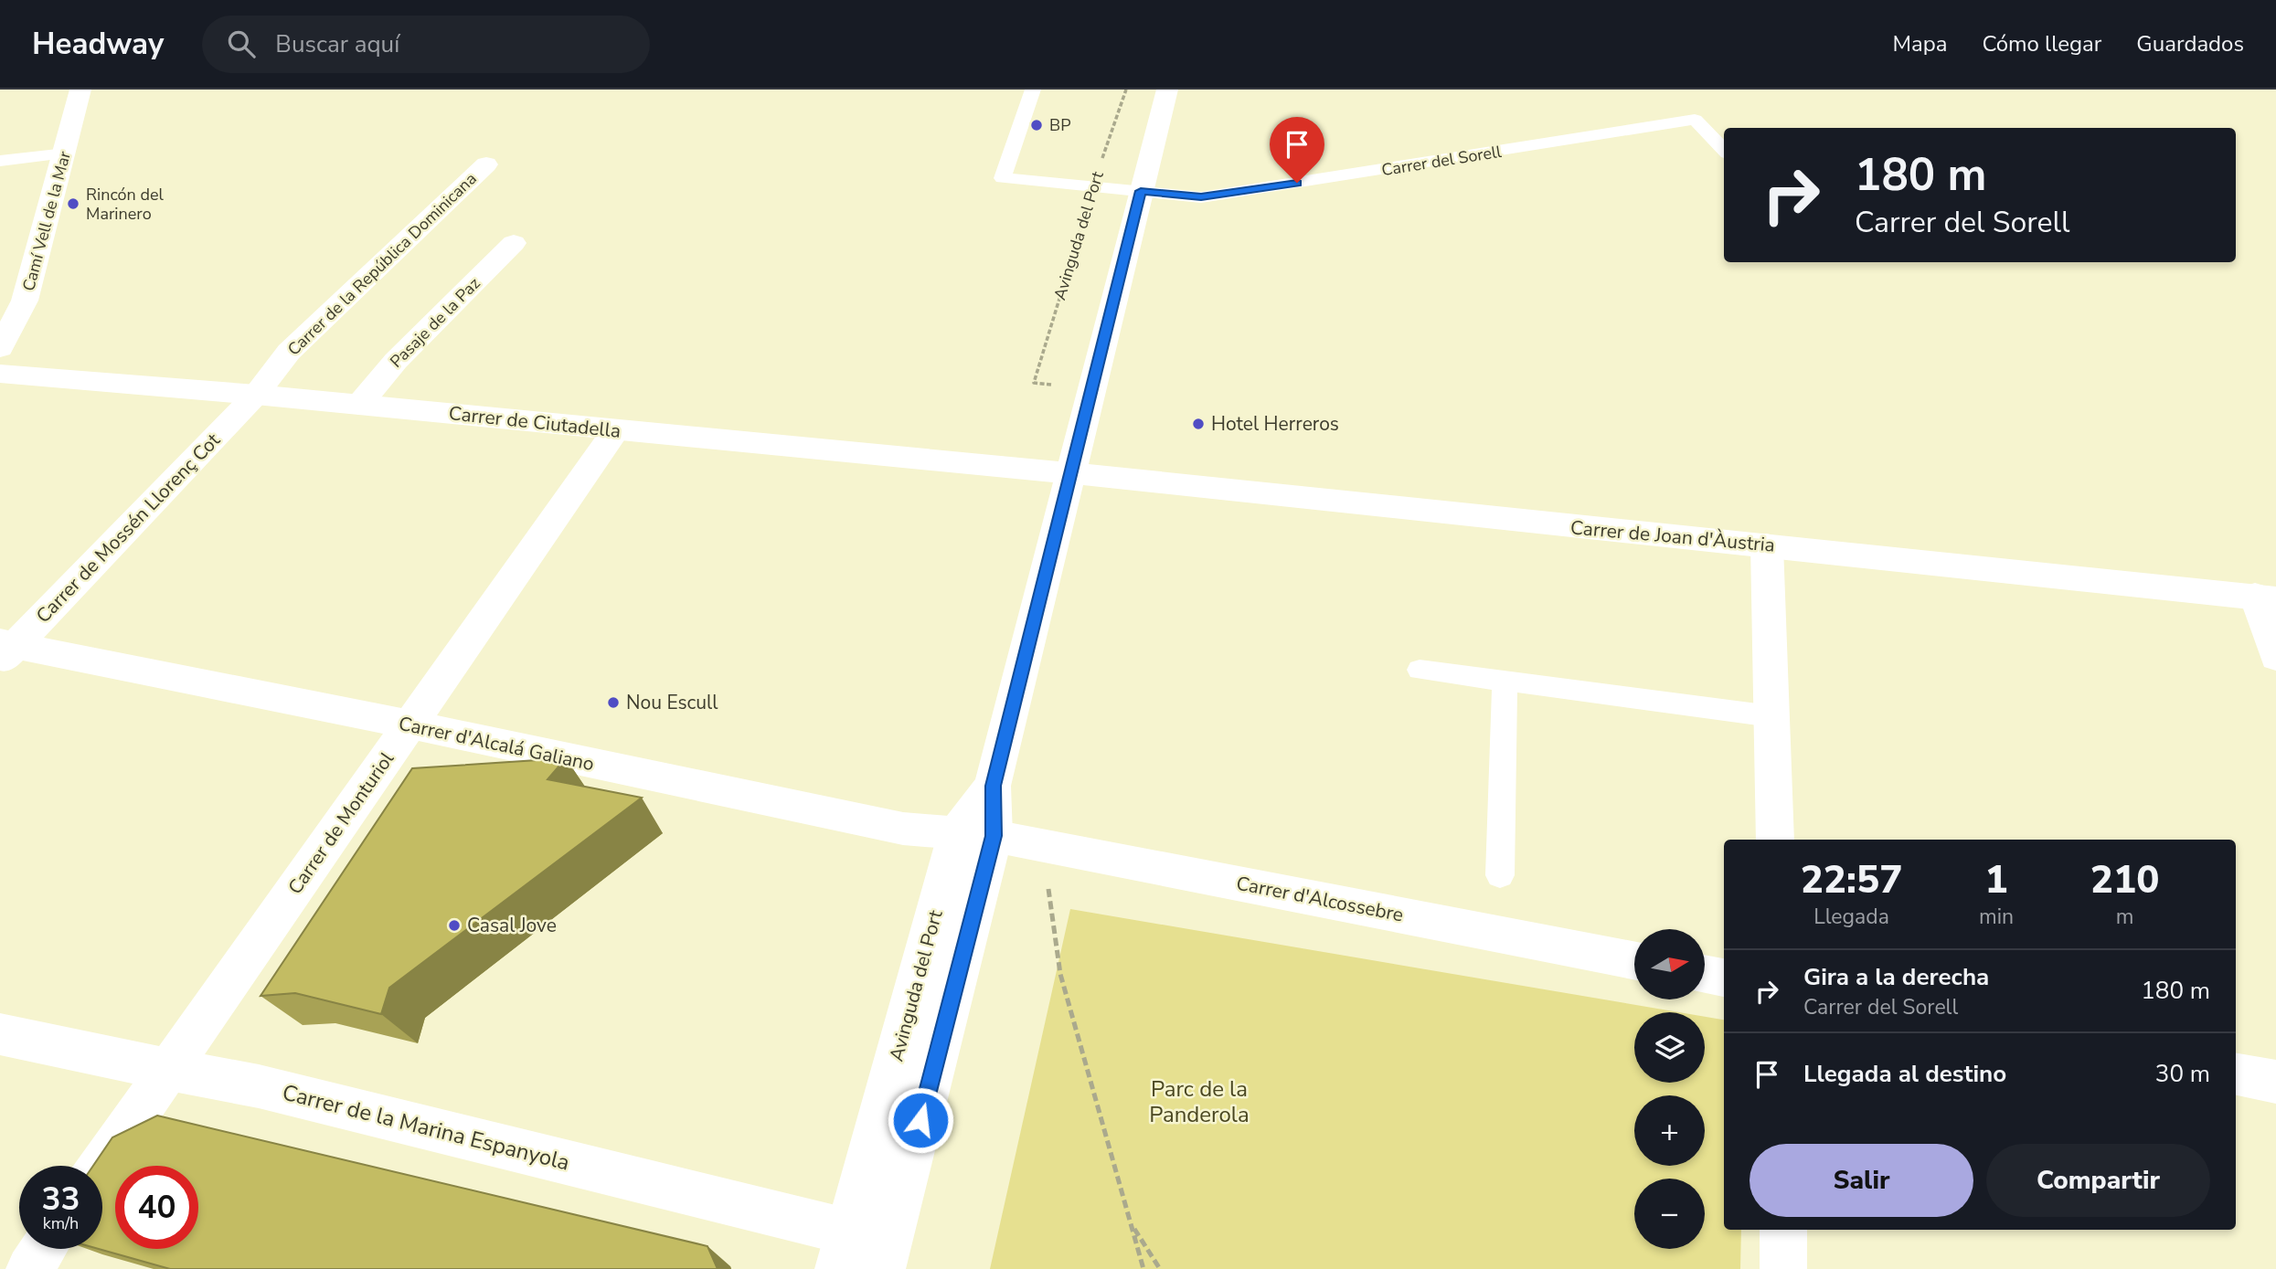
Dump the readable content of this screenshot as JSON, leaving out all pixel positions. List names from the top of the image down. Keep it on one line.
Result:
{"streets":{"street":["Camí Vell de la Mar","Avinguda del Port","Carrer de la República Dominicana","Pasaje de la Paz","Carrer de Ciutadella","Carrer de Mossén Llorenç Cot","Carrer de Joan d'Àustria","Carrer d'Alcalá Galiano","Carrer de Monturiol","Carrer d'Alcossebre","Carrer de la Marina Espanyola"],"lane":["Carrer del Sorell"]},"crossings":[["Carrer del Sorell","Avinguda del Port"],["Avinguda del Port","Carrer de Ciutadella"],["Avinguda del Port","Carrer de Joan d'Àustria"],["Avinguda del Port","Carrer d'Alcalá Galiano"],["Avinguda del Port","Carrer d'Alcossebre"],["Avinguda del Port","Carrer de la Marina Espanyola"],["Carrer de la República Dominicana","Carrer de Ciutadella"],["Carrer de la República Dominicana","Carrer de Mossén Llorenç Cot"],["Pasaje de la Paz","Carrer de Ciutadella"],["Carrer de Ciutadella","Carrer de Mossén Llorenç Cot"],["Carrer de Ciutadella","Carrer de Joan d'Àustria"],["Carrer de Ciutadella","Carrer de Monturiol"],["Carrer de Mossén Llorenç Cot","Carrer d'Alcalá Galiano"],["Carrer d'Alcalá Galiano","Carrer de Monturiol"],["Carrer d'Alcalá Galiano","Carrer d'Alcossebre"],["Carrer de Monturiol","Carrer de la Marina Espanyola"]],"parks":["Parc de la Panderola"],"places":["BP","Rincón del Marinero","Hotel Herreros","Nou Escull","Casal Jove"],"north":"right","page":{"header":"Headway","search":"Buscar aquí","nav":["Mapa","Cómo llegar","Guardados"],"turn":["180 m","Carrer del Sorell"],"eta":["22:57","Llegada","1","min","210","m"],"map_buttons":["+","−"],"list":[{"name":"Gira a la derecha","note":"Carrer del Sorell","value":"180 m"},{"name":"Llegada al destino","value":"30 m"}],"buttons":["Salir","Compartir"],"speed":"33 km/h","limit":"40"}}
